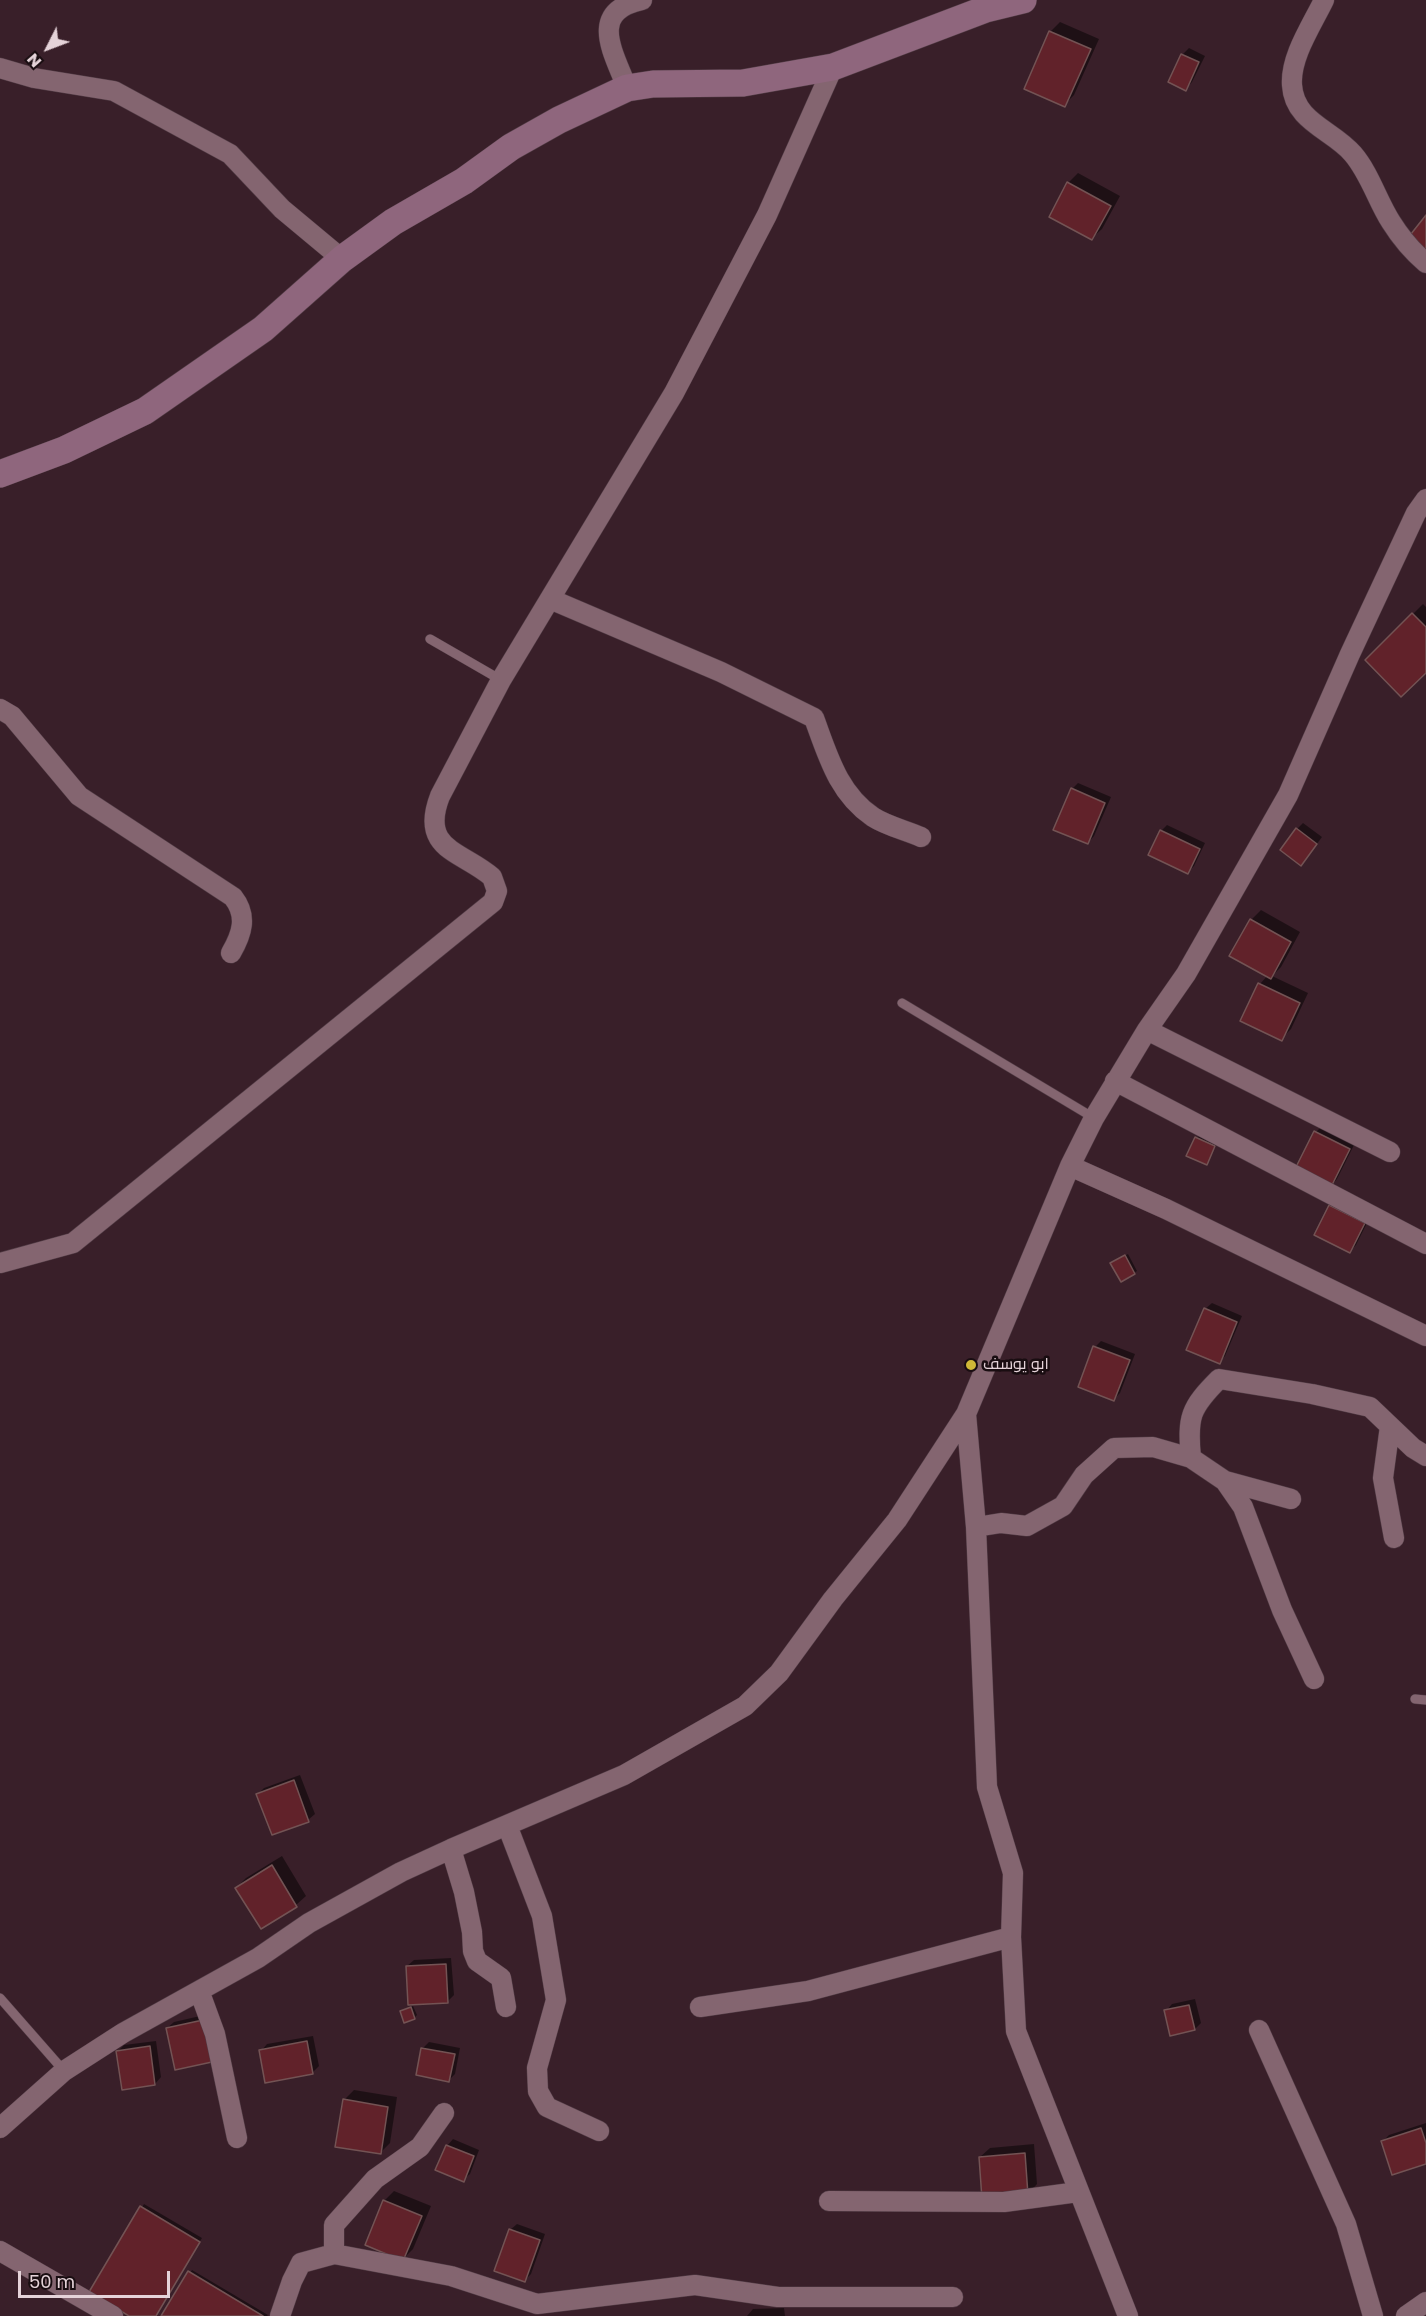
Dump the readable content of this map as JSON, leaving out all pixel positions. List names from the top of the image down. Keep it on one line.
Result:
{"places":["ابو يوسف"],"scale_bar":"50 m","north":"bottom left"}
